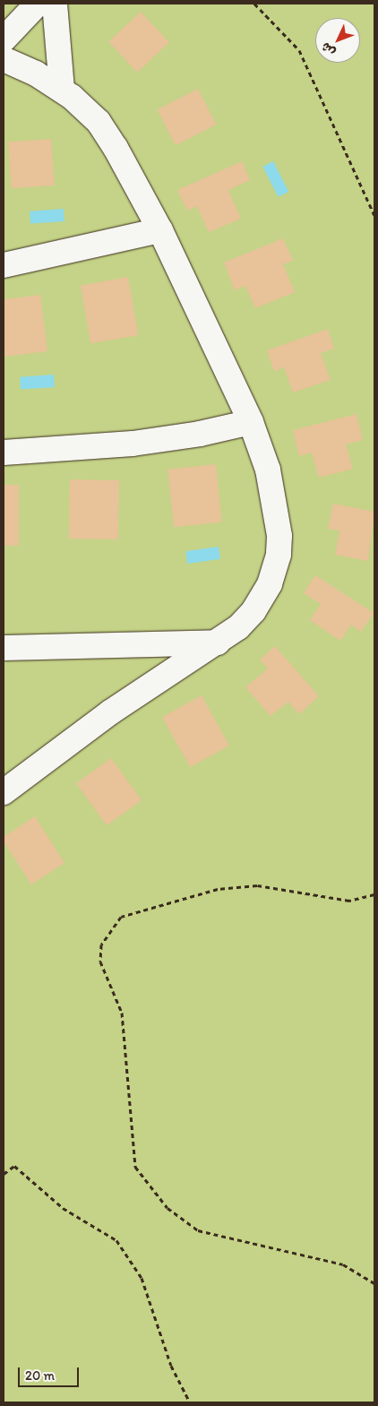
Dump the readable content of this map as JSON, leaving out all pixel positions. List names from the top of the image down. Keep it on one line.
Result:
{"scale_bar":"20 m","north":"bottom left"}
